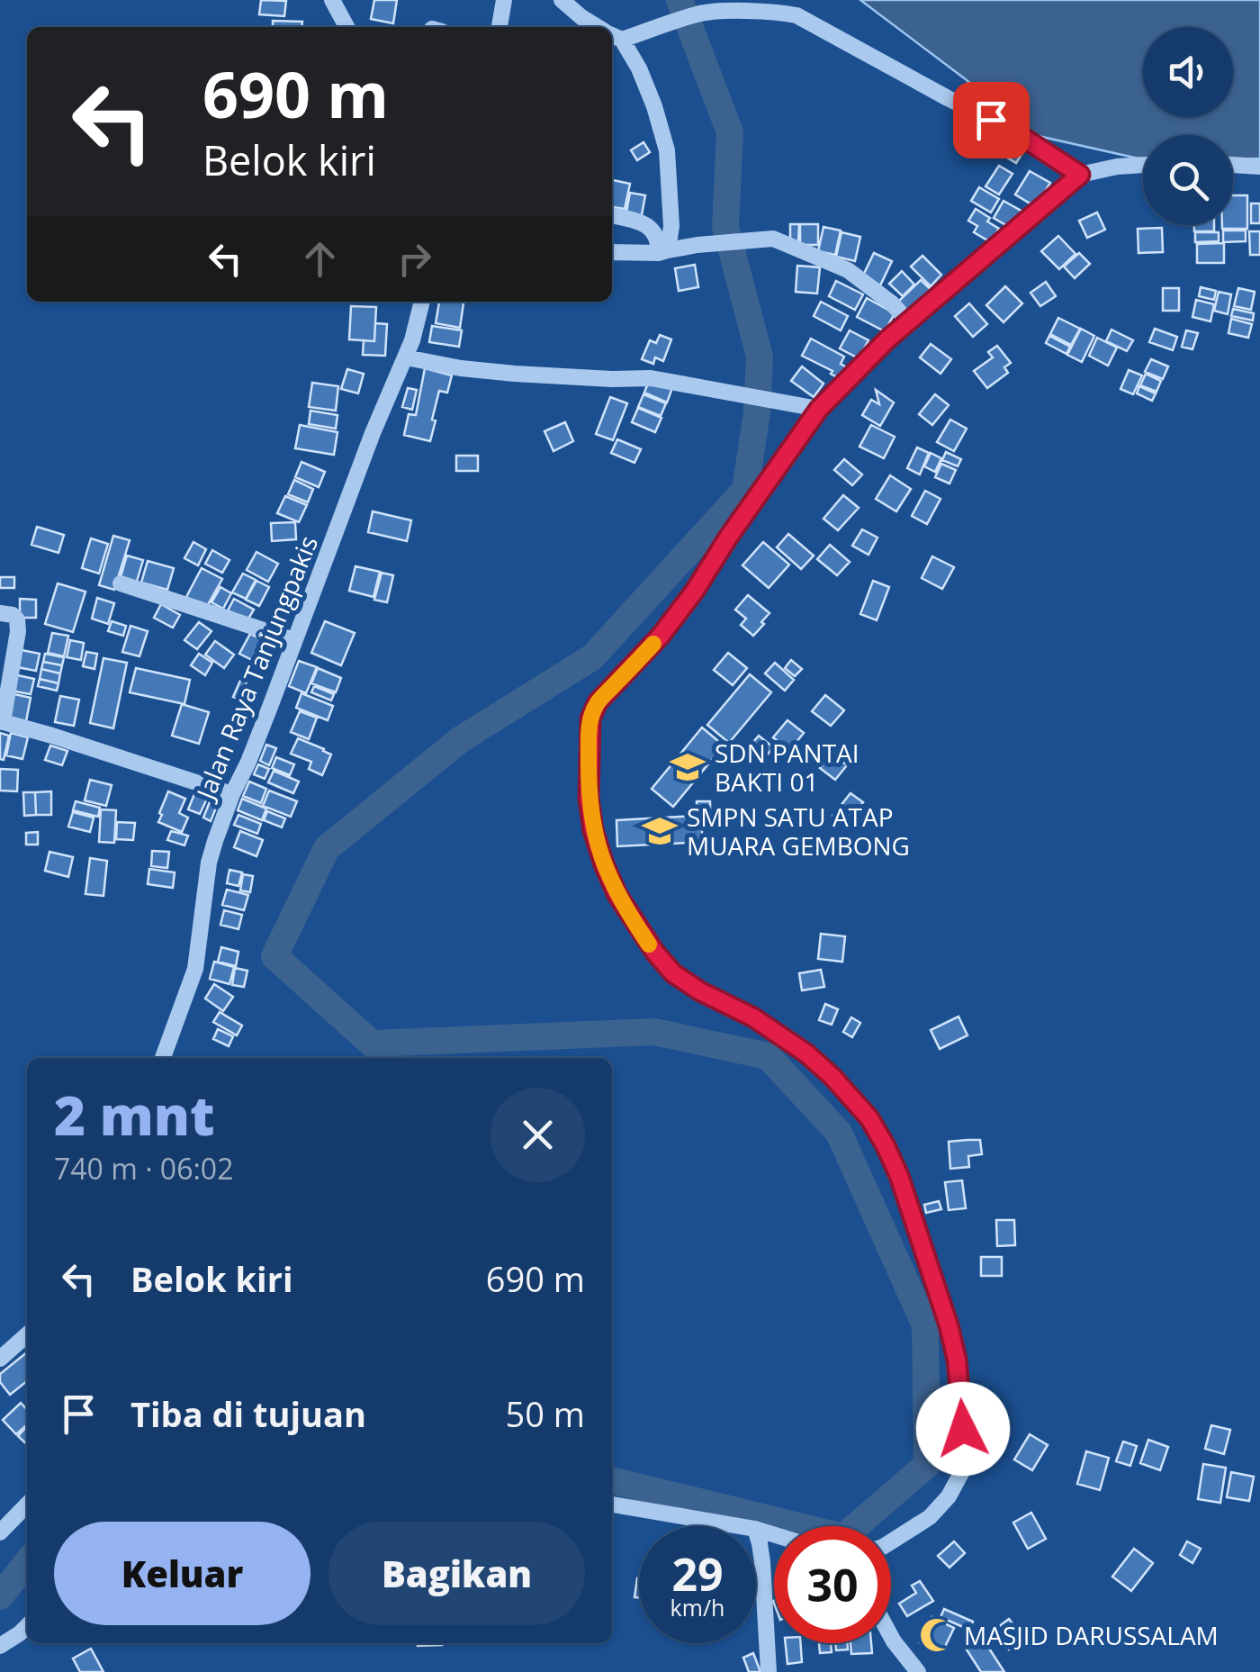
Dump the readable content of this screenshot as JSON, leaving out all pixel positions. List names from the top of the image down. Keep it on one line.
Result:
{"streets":{"street":["Jalan Raya Tanjungpakis"]},"places":{"school or university":["SDN PANTAI BAKTI 01","SMPN SATU ATAP MUARA GEMBONG"],"mosque":["MASJID DARUSSALAM"]},"page":{"turn":["690 m","Belok kiri"],"heading":["2 mnt","740 m · 06:02"],"list":[{"name":"Belok kiri","value":"690 m"},{"name":"Tiba di tujuan","value":"50 m"}],"buttons":["Keluar","Bagikan"],"speed":"29 km/h","limit":"30"}}
